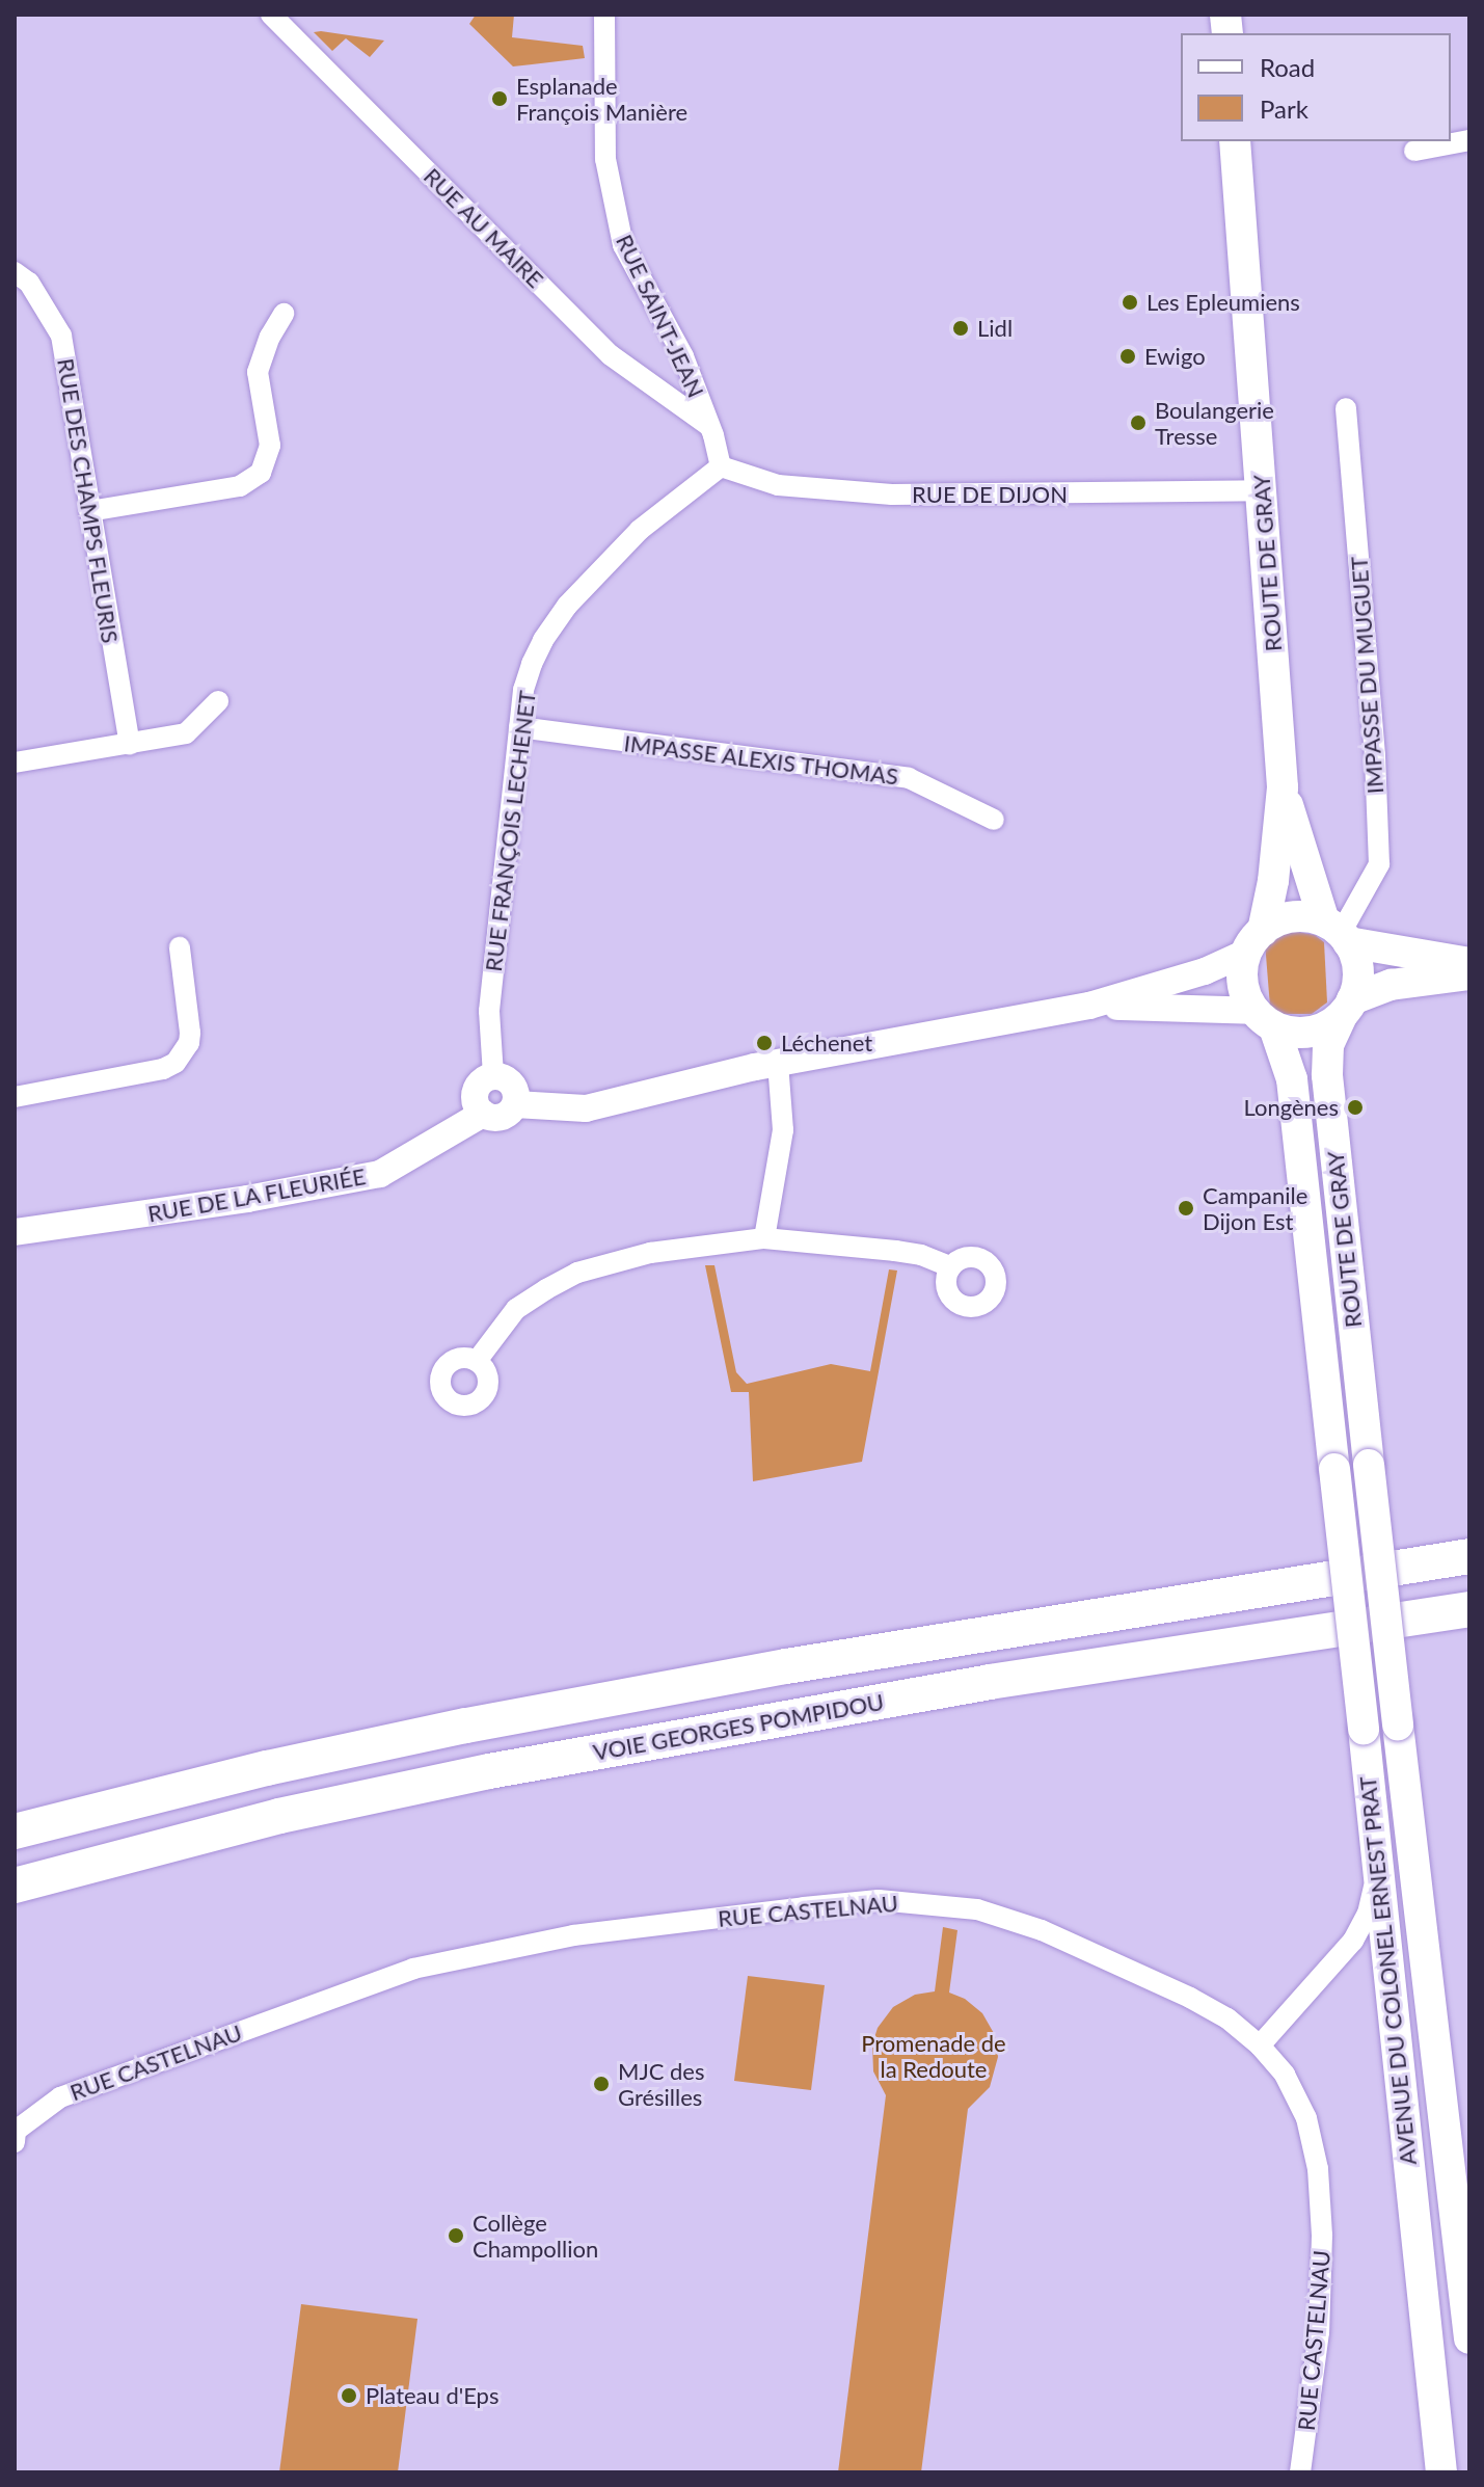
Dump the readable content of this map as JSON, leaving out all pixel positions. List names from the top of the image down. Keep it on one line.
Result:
{"streets":{"highway":["VOIE GEORGES POMPIDOU"],"main road":["ROUTE DE GRAY","AVENUE DU COLONEL ERNEST PRAT"],"street":["RUE AU MAIRE","RUE SAINT-JEAN","RUE DE DIJON","RUE DES CHAMPS FLEURIS","IMPASSE DU MUGUET","IMPASSE ALEXIS THOMAS","RUE FRANÇOIS LECHENET","RUE DE LA FLEURIÉE","RUE CASTELNAU"]},"crossings":[["RUE AU MAIRE","RUE SAINT-JEAN"],["RUE SAINT-JEAN","RUE DE DIJON"],["RUE SAINT-JEAN","RUE FRANÇOIS LECHENET"],["RUE DE DIJON","ROUTE DE GRAY"],["RUE DE DIJON","RUE FRANÇOIS LECHENET"],["ROUTE DE GRAY","IMPASSE DU MUGUET"],["ROUTE DE GRAY","AVENUE DU COLONEL ERNEST PRAT"],["IMPASSE ALEXIS THOMAS","RUE FRANÇOIS LECHENET"],["RUE FRANÇOIS LECHENET","RUE DE LA FLEURIÉE"]],"parks":["Promenade de la Redoute"],"places":["Esplanade François Manière","Les Epleumiens","Lidl","Ewigo","Boulangerie Tresse","Léchenet","Longènes","Campanile Dijon Est","MJC des Grésilles","Collège Champollion","Plateau d'Eps"],"legend":["Road","Park"]}
